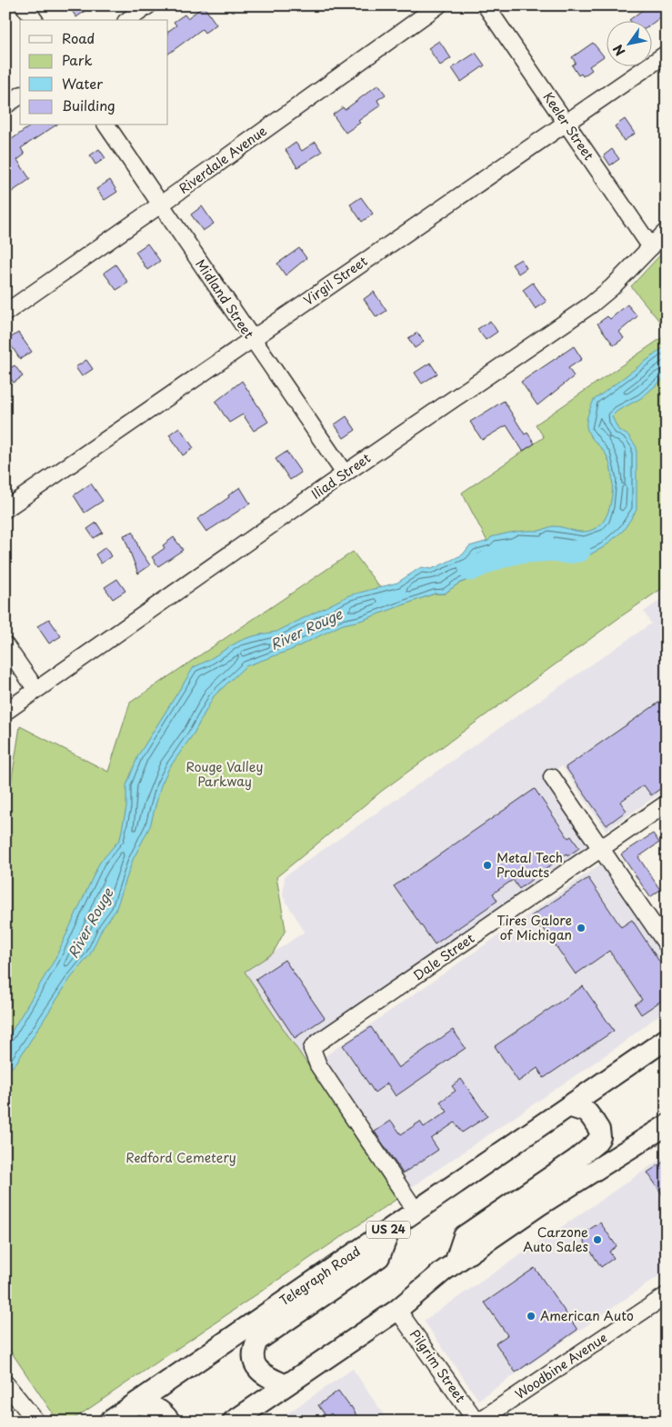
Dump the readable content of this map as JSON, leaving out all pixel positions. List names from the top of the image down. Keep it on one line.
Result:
{"streets":{"main road":["US 24","Telegraph Road"],"street":["Keeler Street","Riverdale Avenue","Virgil Street","Midland Street","Iliad Street","Dale Street","Pilgrim Street","Woodbine Avenue"]},"crossings":[["Keeler Street","Virgil Street"],["Keeler Street","Iliad Street"],["Riverdale Avenue","Midland Street"],["Virgil Street","Midland Street"],["Midland Street","Iliad Street"],["Dale Street","Telegraph Road"],["Pilgrim Street","Woodbine Avenue"]],"water":["River Rouge"],"parks":["Rouge Valley Parkway","Redford Cemetery"],"places":["Metal Tech Products","Tires Galore of Michigan","Carzone Auto Sales","American Auto"],"legend":["Road","Park","Water","Building"],"north":"bottom left"}
